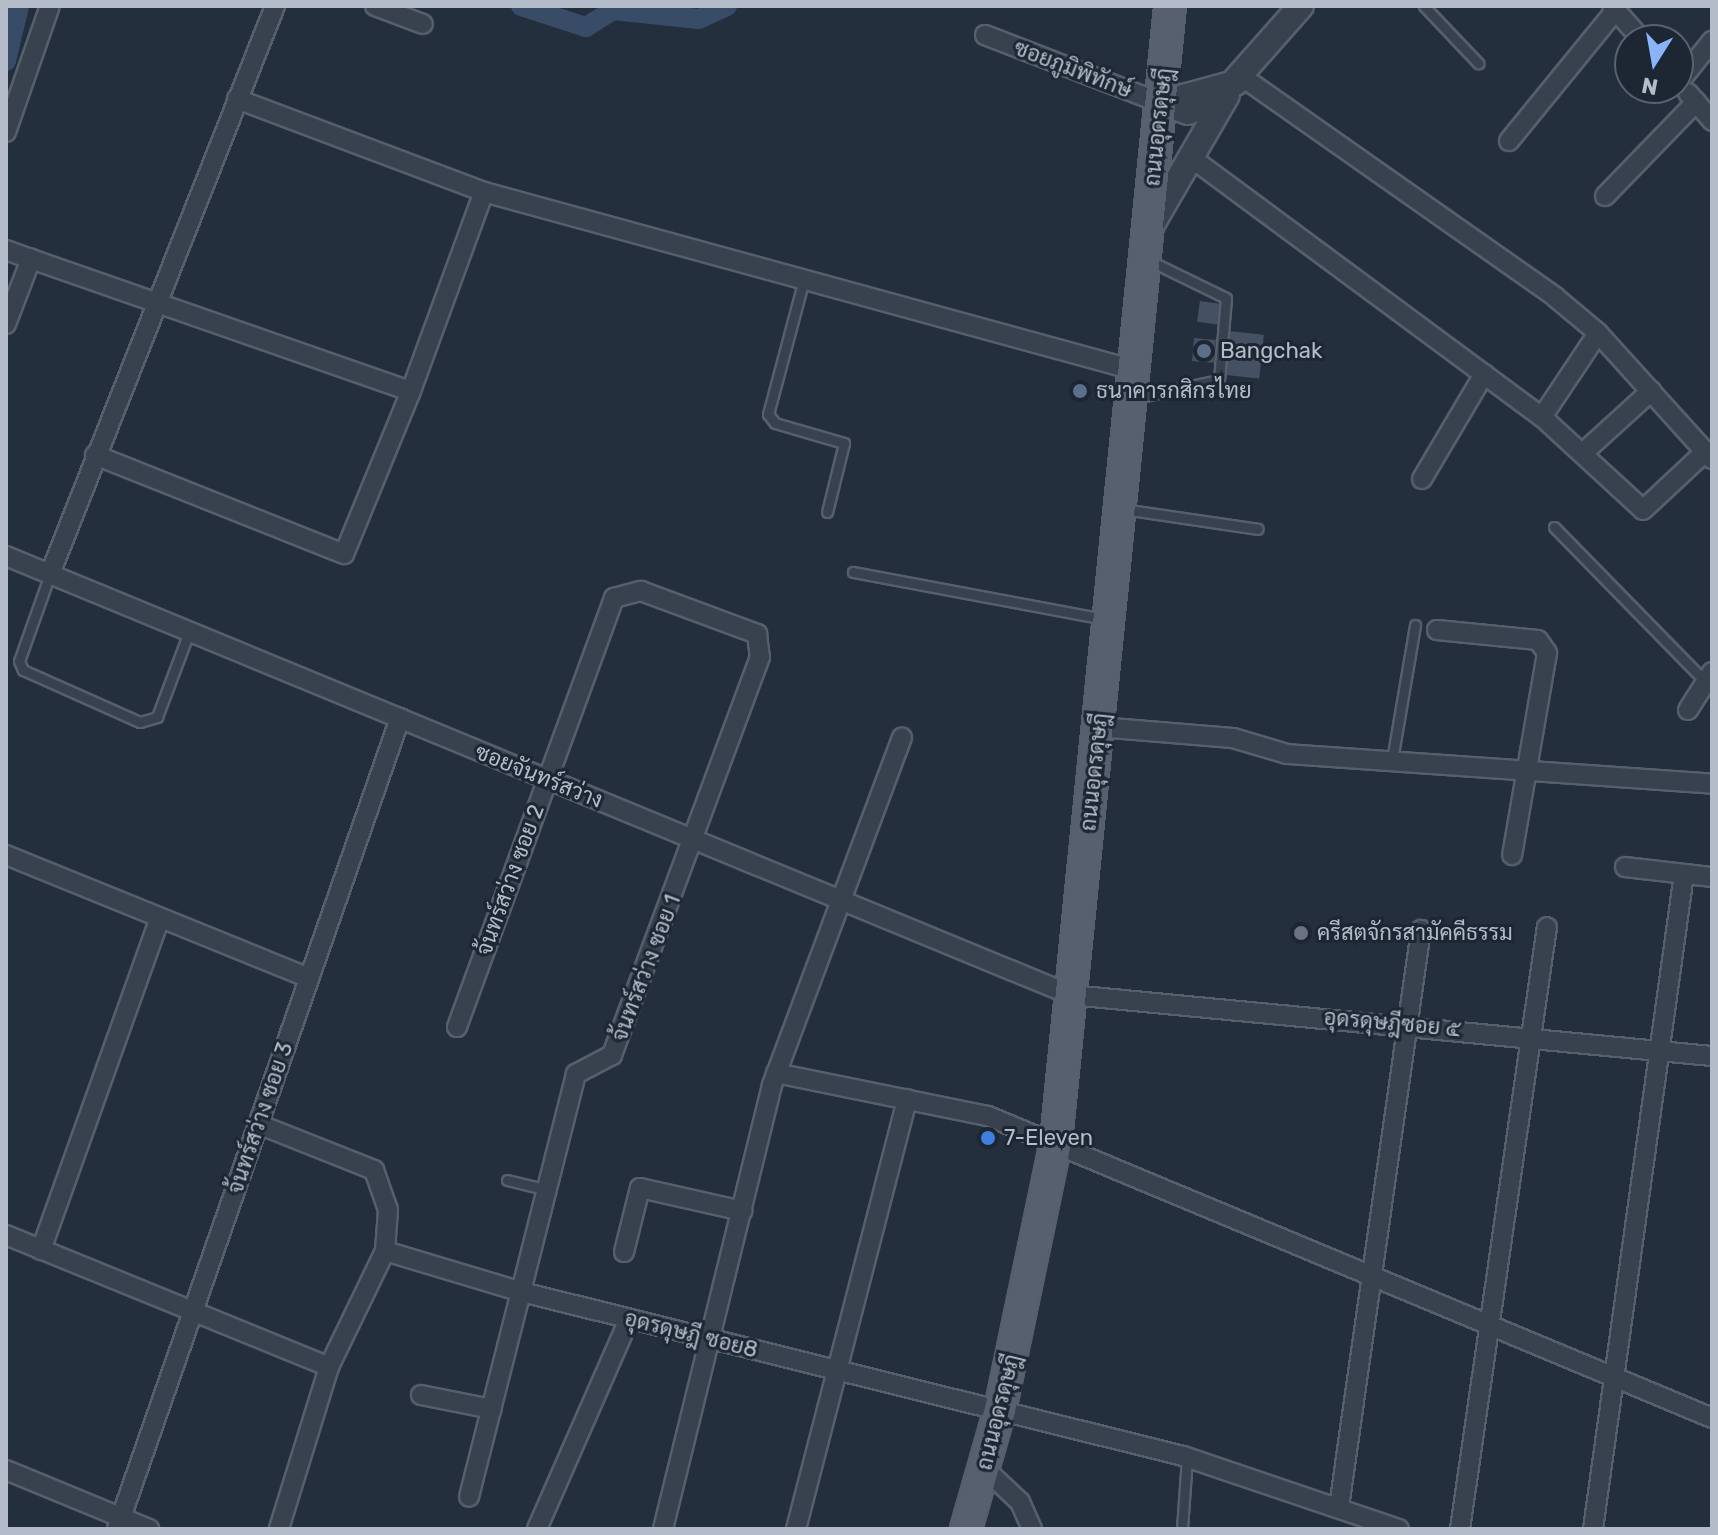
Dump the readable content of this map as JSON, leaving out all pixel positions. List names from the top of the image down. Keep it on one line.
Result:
{"streets":{"main road":["ถนนอุดรดุษฎี"],"street":["ซอยภูมิพิทักษ์","ซอยจันทร์สว่าง","จ้นทร์สว่าง ซอย 2","จ้นทร์สว่าง ซอย 1","อุดรดุษฎีซอย ๕","จ้นทร์สว่าง ซอย 3","อุดรดุษฎี ซอย8"]},"crossings":[["ซอยภูมิพิทักษ์","ถนนอุดรดุษฎี"],["ถนนอุดรดุษฎี","ซอยจันทร์สว่าง"],["ถนนอุดรดุษฎี","อุดรดุษฎีซอย ๕"],["ถนนอุดรดุษฎี","อุดรดุษฎี ซอย8"],["ซอยจันทร์สว่าง","จ้นทร์สว่าง ซอย 2"],["ซอยจันทร์สว่าง","จ้นทร์สว่าง ซอย 1"],["ซอยจันทร์สว่าง","อุดรดุษฎีซอย ๕"],["ซอยจันทร์สว่าง","จ้นทร์สว่าง ซอย 3"],["จ้นทร์สว่าง ซอย 2","จ้นทร์สว่าง ซอย 1"],["จ้นทร์สว่าง ซอย 1","อุดรดุษฎี ซอย8"]],"places":["Bangchak","ธนาคารกสิกรไทย","ครีสตจักรสามัคคีธรรม","7-Eleven"],"north":"bottom"}
